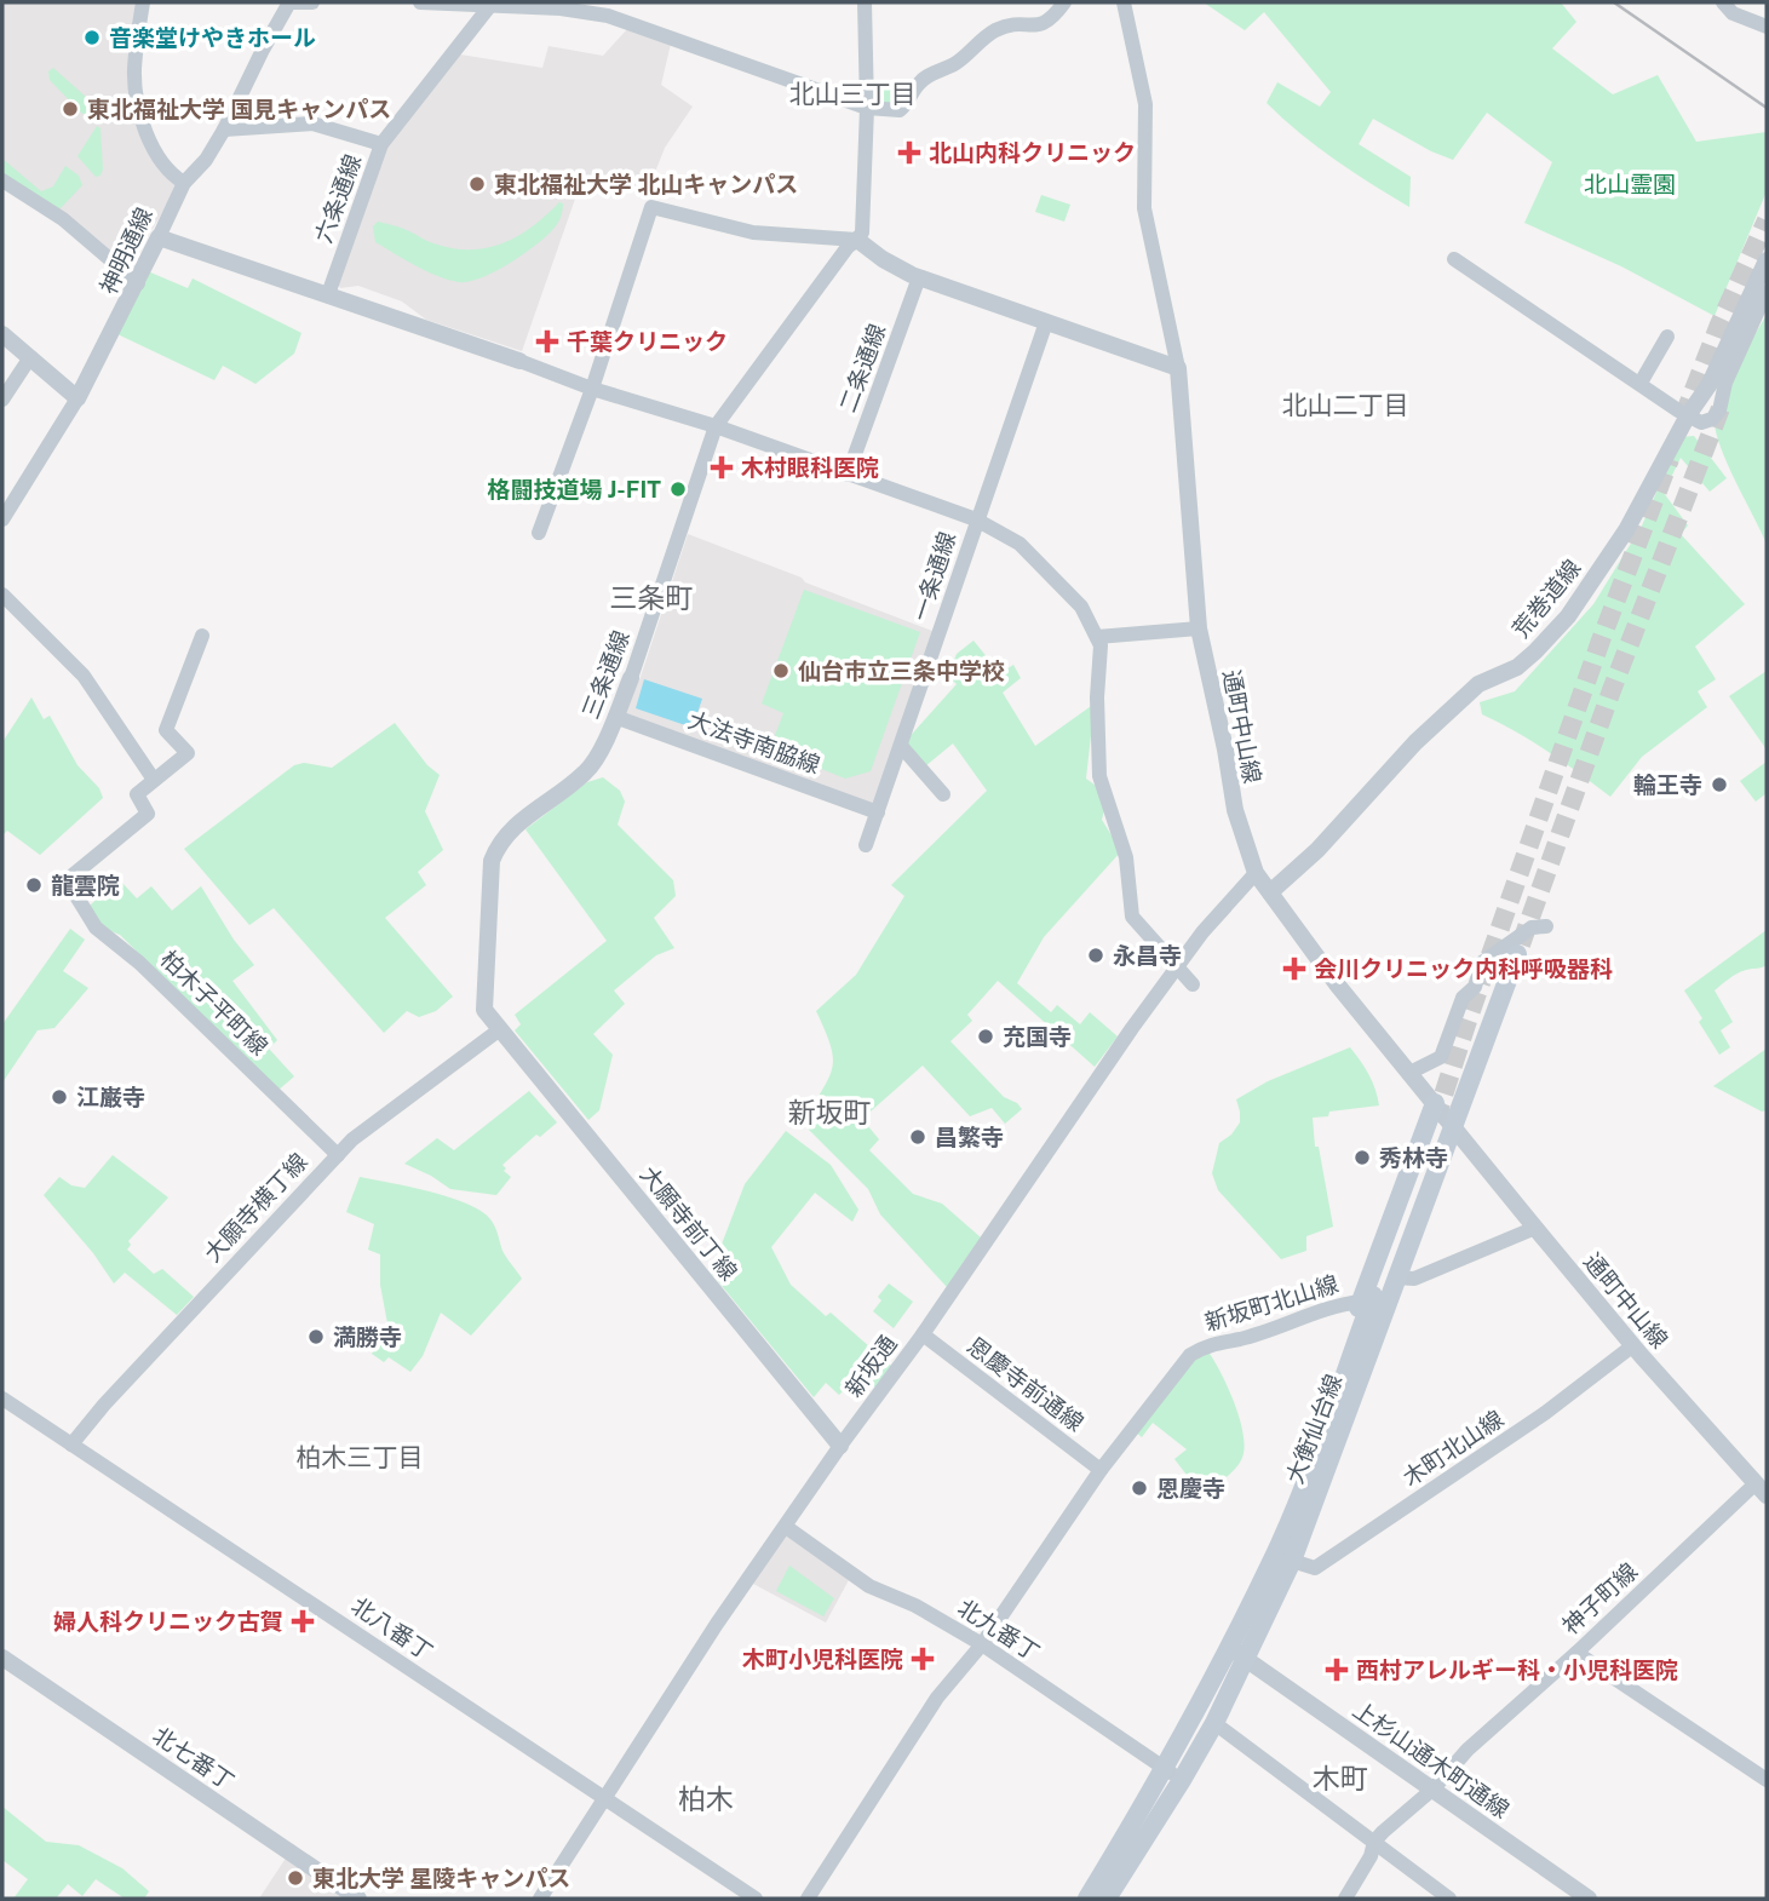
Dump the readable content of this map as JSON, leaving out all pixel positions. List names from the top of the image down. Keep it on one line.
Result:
{"streets":{"main road":["大衡仙台線"],"street":["六条通線","神明通線","二条通線","一条通線","荒巻道線","三条通線","通町中山線","大法寺南脇線","柏木子平町線","大願寺横丁線","大願寺前丁線","新坂町北山線","新坂通","恩慶寺前通線","木町北山線","神子町線","北八番丁","北九番丁","北七番丁","上杉山通木町通線"]},"crossings":[["一条通線","大法寺南脇線"],["荒巻道線","通町中山線"],["三条通線","大法寺南脇線"],["三条通線","大願寺横丁線"],["三条通線","大願寺前丁線"],["通町中山線","新坂通"],["通町中山線","大衡仙台線"],["通町中山線","木町北山線"],["通町中山線","神子町線"],["柏木子平町線","大願寺横丁線"],["大願寺横丁線","大願寺前丁線"],["大願寺横丁線","北八番丁"],["大願寺前丁線","新坂通"],["新坂町北山線","恩慶寺前通線"],["新坂町北山線","北九番丁"],["新坂通","恩慶寺前通線"],["新坂通","北八番丁"],["新坂通","北九番丁"],["大衡仙台線","木町北山線"],["大衡仙台線","北九番丁"],["大衡仙台線","上杉山通木町通線"],["神子町線","上杉山通木町通線"]],"districts":["北山三丁目","北山二丁目","三条町","新坂町","柏木三丁目","木町","柏木"],"parks":["北山霊園"],"places":{"other":["音楽堂けやきホール","東北福祉大学 国見キャンパス","東北福祉大学 北山キャンパス","格闘技道場 J-FIT","仙台市立三条中学校","輪王寺","龍雲院","永昌寺","充国寺","江巌寺","昌繁寺","秀林寺","満勝寺","恩慶寺","東北大学 星陵キャンパス"],"health":["北山内科クリニック","千葉クリニック","木村眼科医院","会川クリニック内科呼吸器科","婦人科クリニック古賀","木町小児科医院","西村アレルギー科・小児科医院"]}}
